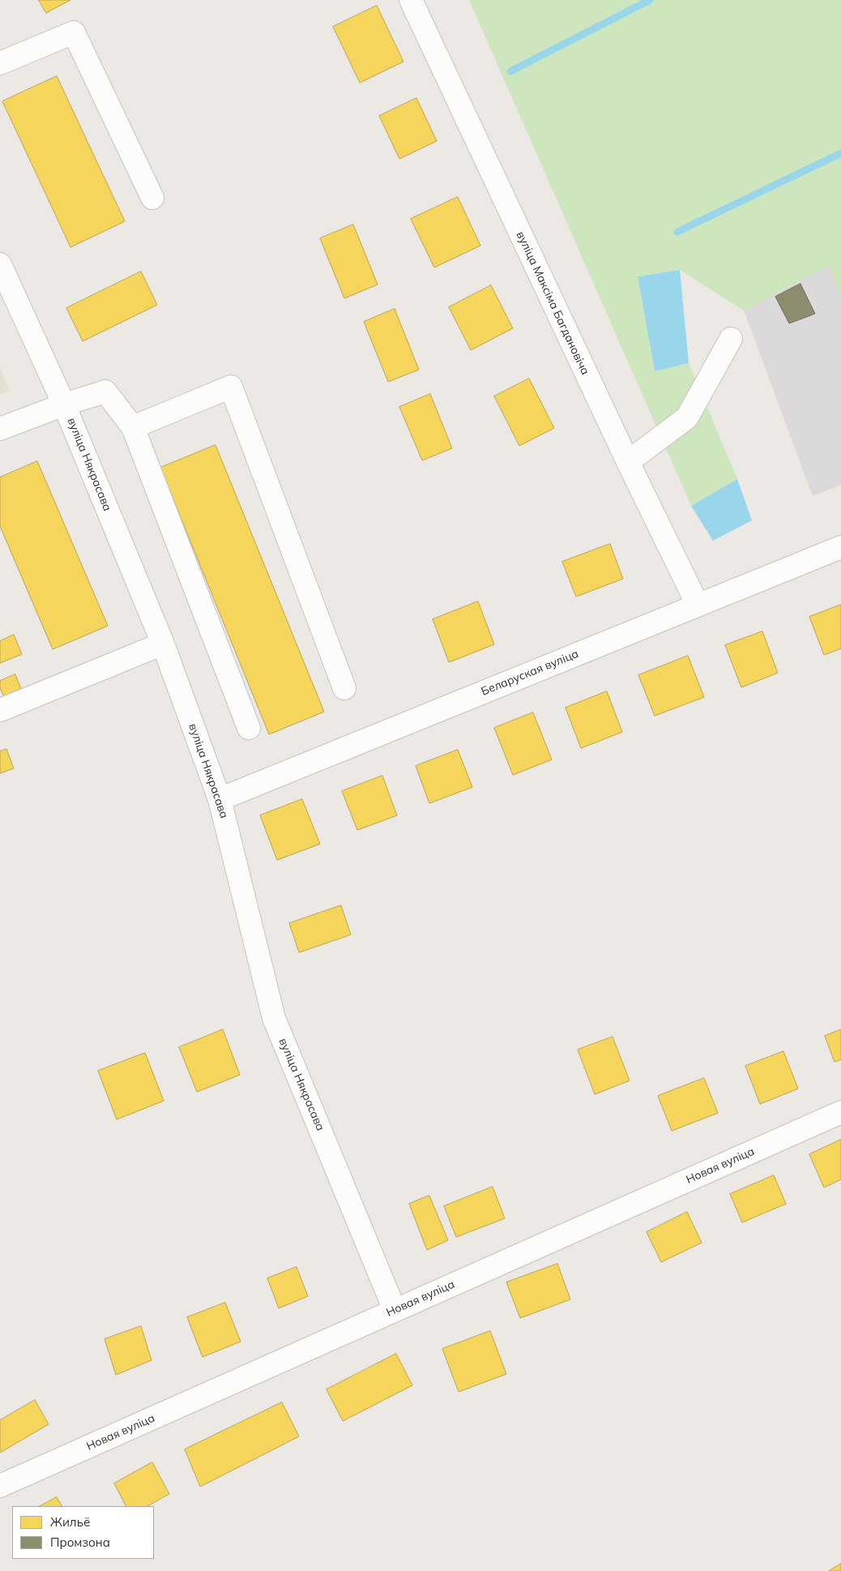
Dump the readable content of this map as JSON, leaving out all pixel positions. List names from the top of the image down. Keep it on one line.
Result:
{"streets":{"street":["вуліца Максіма Багдановіча","вуліца Някрасава","Беларуская вуліца","Новая вуліца"]},"crossings":[["вуліца Максіма Багдановіча","Беларуская вуліца"],["вуліца Някрасава","Беларуская вуліца"],["вуліца Някрасава","Новая вуліца"]],"legend":["Жильё","Промзона"]}
